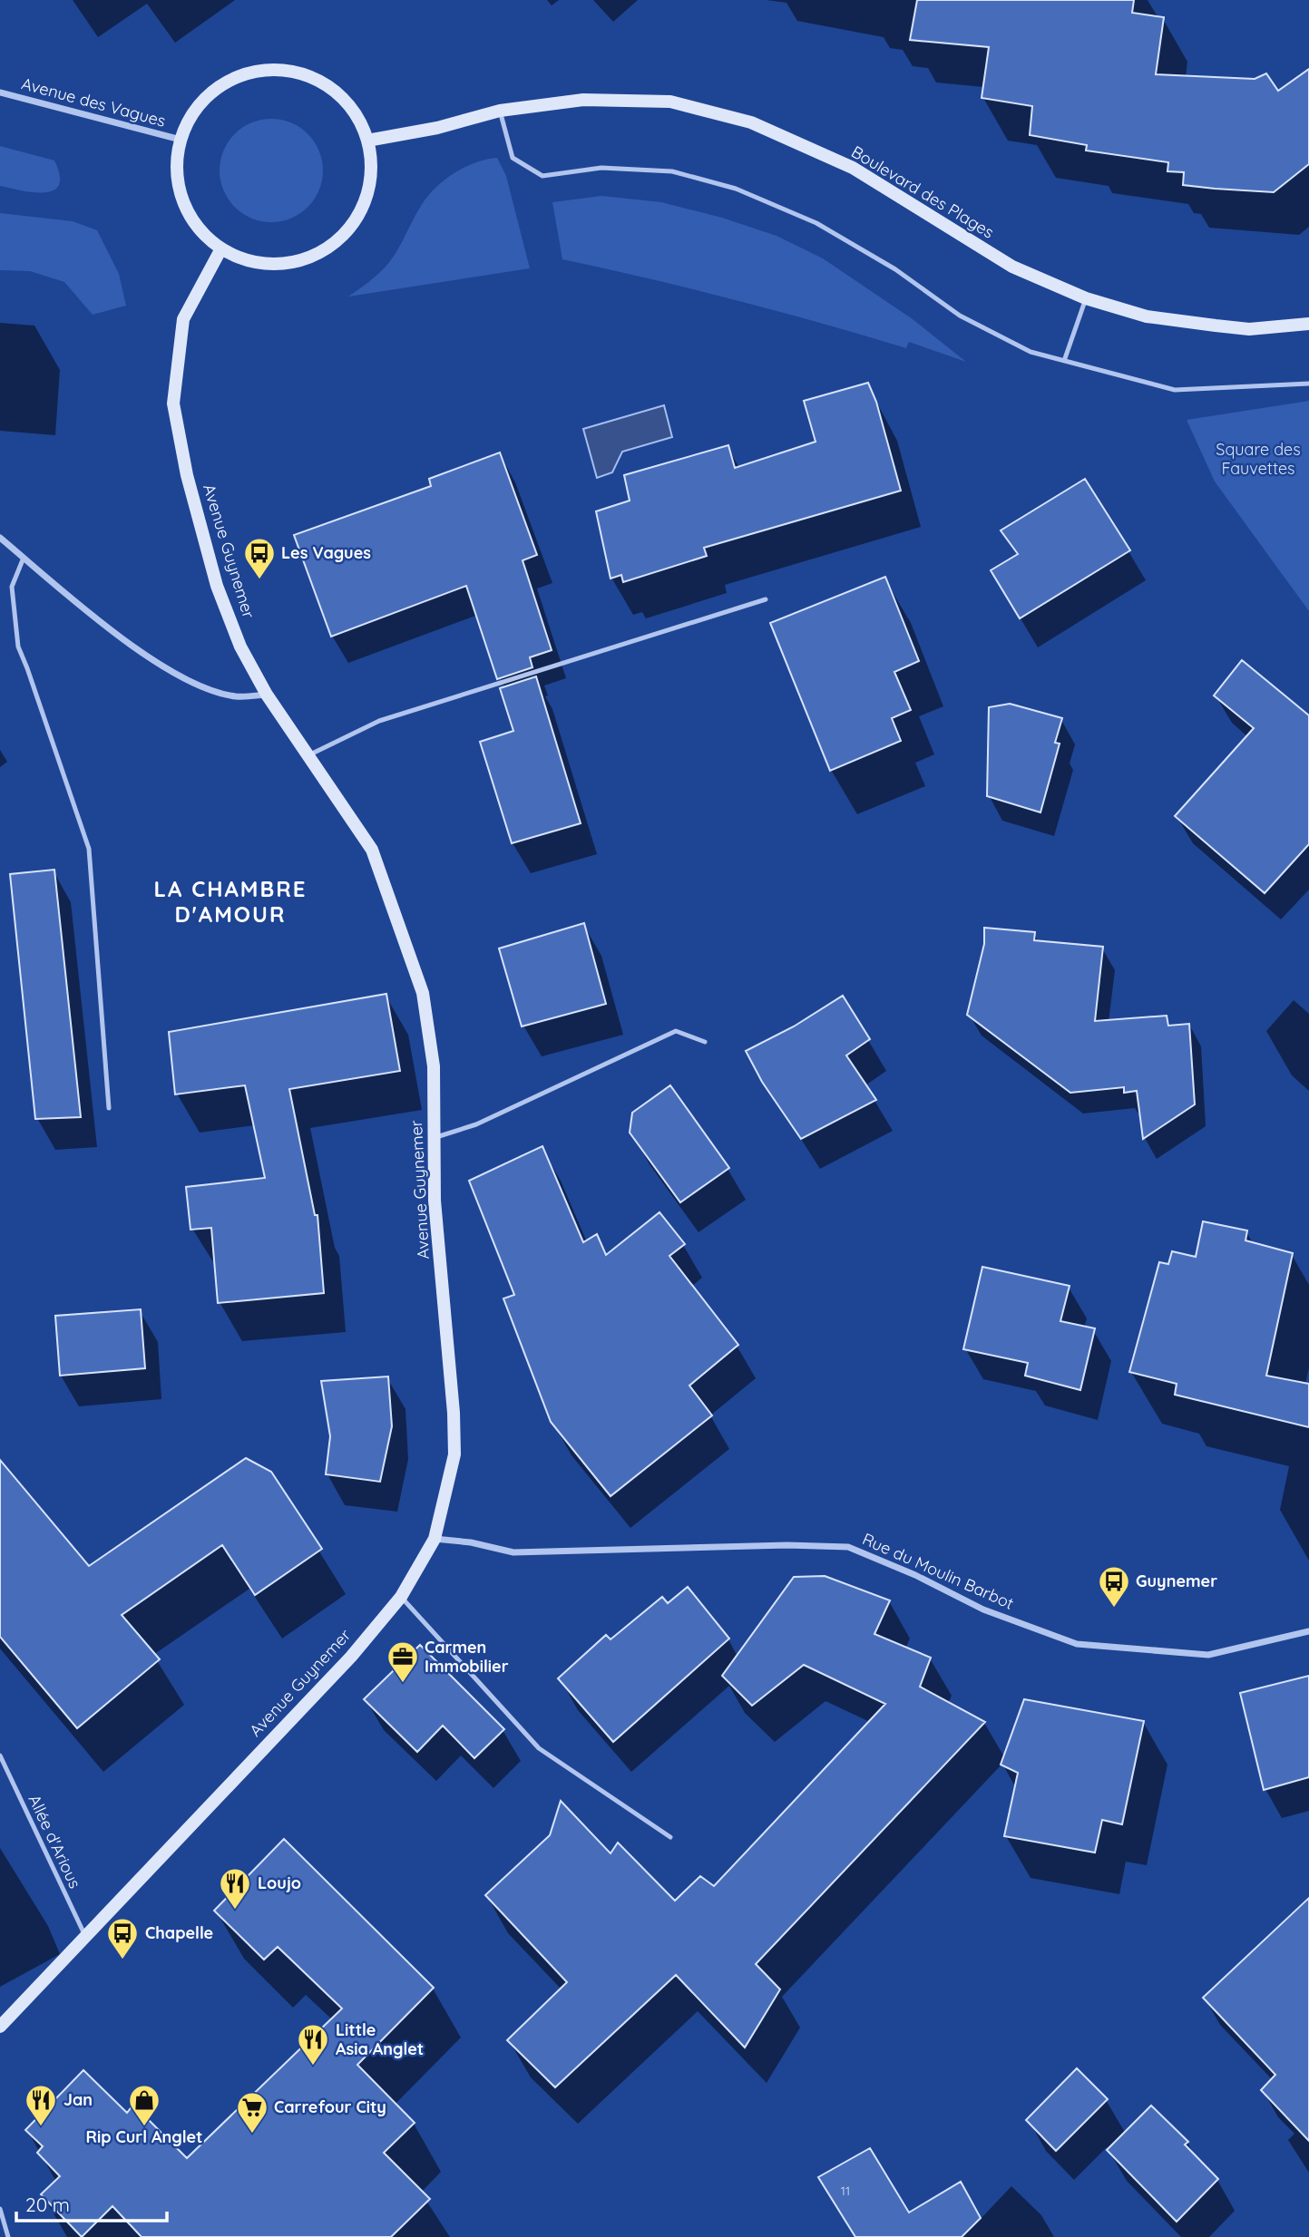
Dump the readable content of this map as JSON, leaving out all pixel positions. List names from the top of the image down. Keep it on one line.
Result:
{"streets":{"main road":["Boulevard des Plages","Avenue Guynemer"],"street":["Avenue des Vagues","Rue du Moulin Barbot"],"lane":["Allée d'Arious"]},"crossings":[["Avenue des Vagues","Boulevard des Plages"],["Avenue des Vagues","Avenue Guynemer"],["Boulevard des Plages","Avenue Guynemer"],["Avenue Guynemer","Rue du Moulin Barbot"],["Avenue Guynemer","Allée d'Arious"]],"districts":["LA CHAMBRE D'AMOUR"],"parks":["Square des Fauvettes"],"places":{"bus stop":["Les Vagues","Guynemer","Chapelle"],"office":["Carmen Immobilier"],"restaurant":["Loujo","Little Asia Anglet","Jan"],"shop":["Rip Curl Anglet"],"supermarket":["Carrefour City"]},"house_numbers":["11"],"scale_bar":"20 m"}
